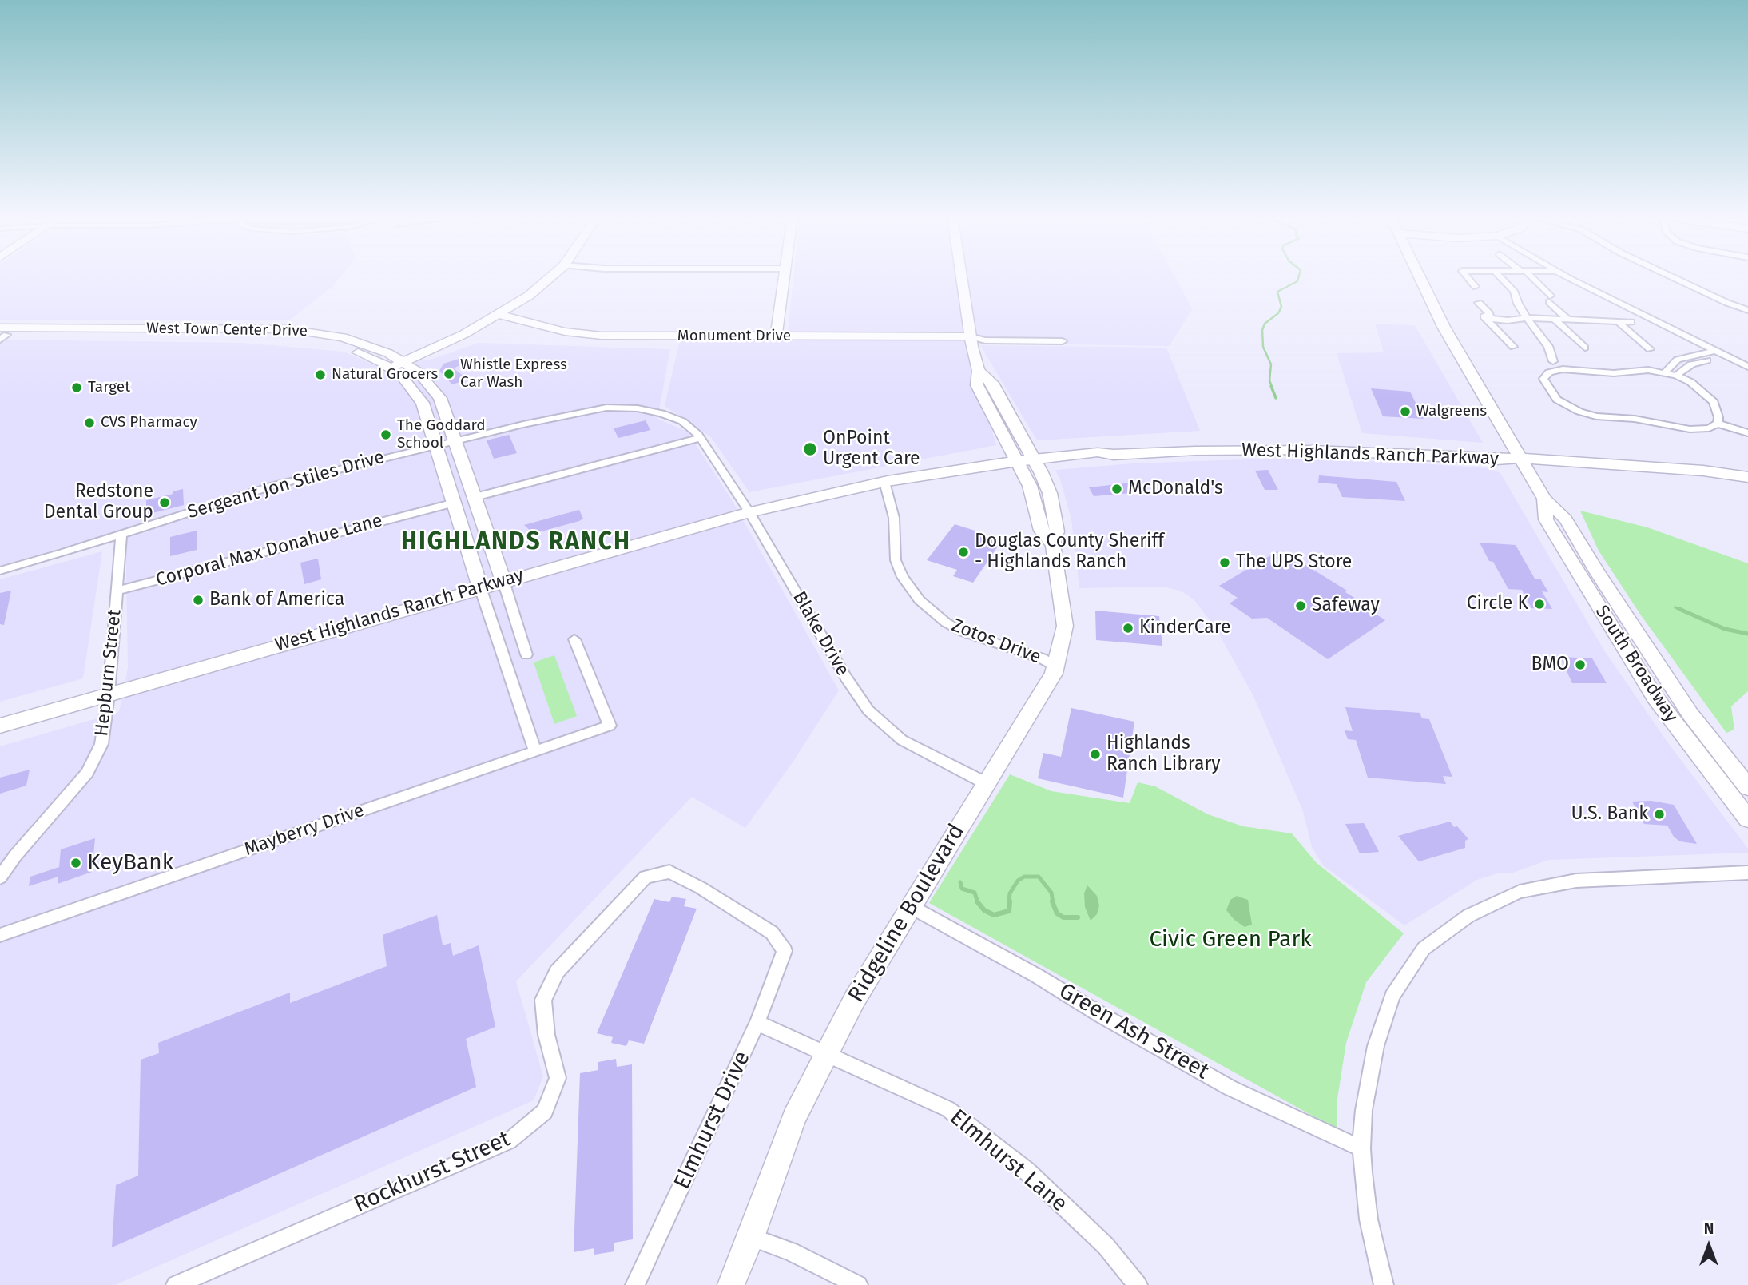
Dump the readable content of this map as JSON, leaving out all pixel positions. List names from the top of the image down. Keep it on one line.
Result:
{"streets":{"main road":["West Highlands Ranch Parkway","South Broadway"],"street":["West Town Center Drive","Monument Drive","Sergeant Jon Stiles Drive","Corporal Max Donahue Lane","Blake Drive","Zotos Drive","Hepburn Street","Mayberry Drive","Ridgeline Boulevard","Green Ash Street","Elmhurst Drive","Elmhurst Lane","Rockhurst Street"]},"crossings":[["West Town Center Drive","West Highlands Ranch Parkway"],["West Town Center Drive","Sergeant Jon Stiles Drive"],["West Town Center Drive","Corporal Max Donahue Lane"],["Monument Drive","Ridgeline Boulevard"],["West Highlands Ranch Parkway","Blake Drive"],["West Highlands Ranch Parkway","Zotos Drive"],["West Highlands Ranch Parkway","South Broadway"],["West Highlands Ranch Parkway","Hepburn Street"],["West Highlands Ranch Parkway","Ridgeline Boulevard"],["Sergeant Jon Stiles Drive","Blake Drive"],["Sergeant Jon Stiles Drive","Hepburn Street"],["Corporal Max Donahue Lane","Hepburn Street"],["Blake Drive","Ridgeline Boulevard"],["Zotos Drive","Ridgeline Boulevard"],["Ridgeline Boulevard","Green Ash Street"],["Ridgeline Boulevard","Elmhurst Lane"],["Elmhurst Drive","Rockhurst Street"]],"districts":["HIGHLANDS RANCH"],"parks":["Civic Green Park"],"places":["Whistle Express Car Wash","Natural Grocers","Target","Walgreens","CVS Pharmacy","The Goddard School","OnPoint Urgent Care","McDonald's","Redstone Dental Group","Douglas County Sheriff - Highlands Ranch","The UPS Store","Bank of America","Circle K","Safeway","KinderCare","BMO","Highlands Ranch Library","U.S. Bank","KeyBank"],"north":"top"}
